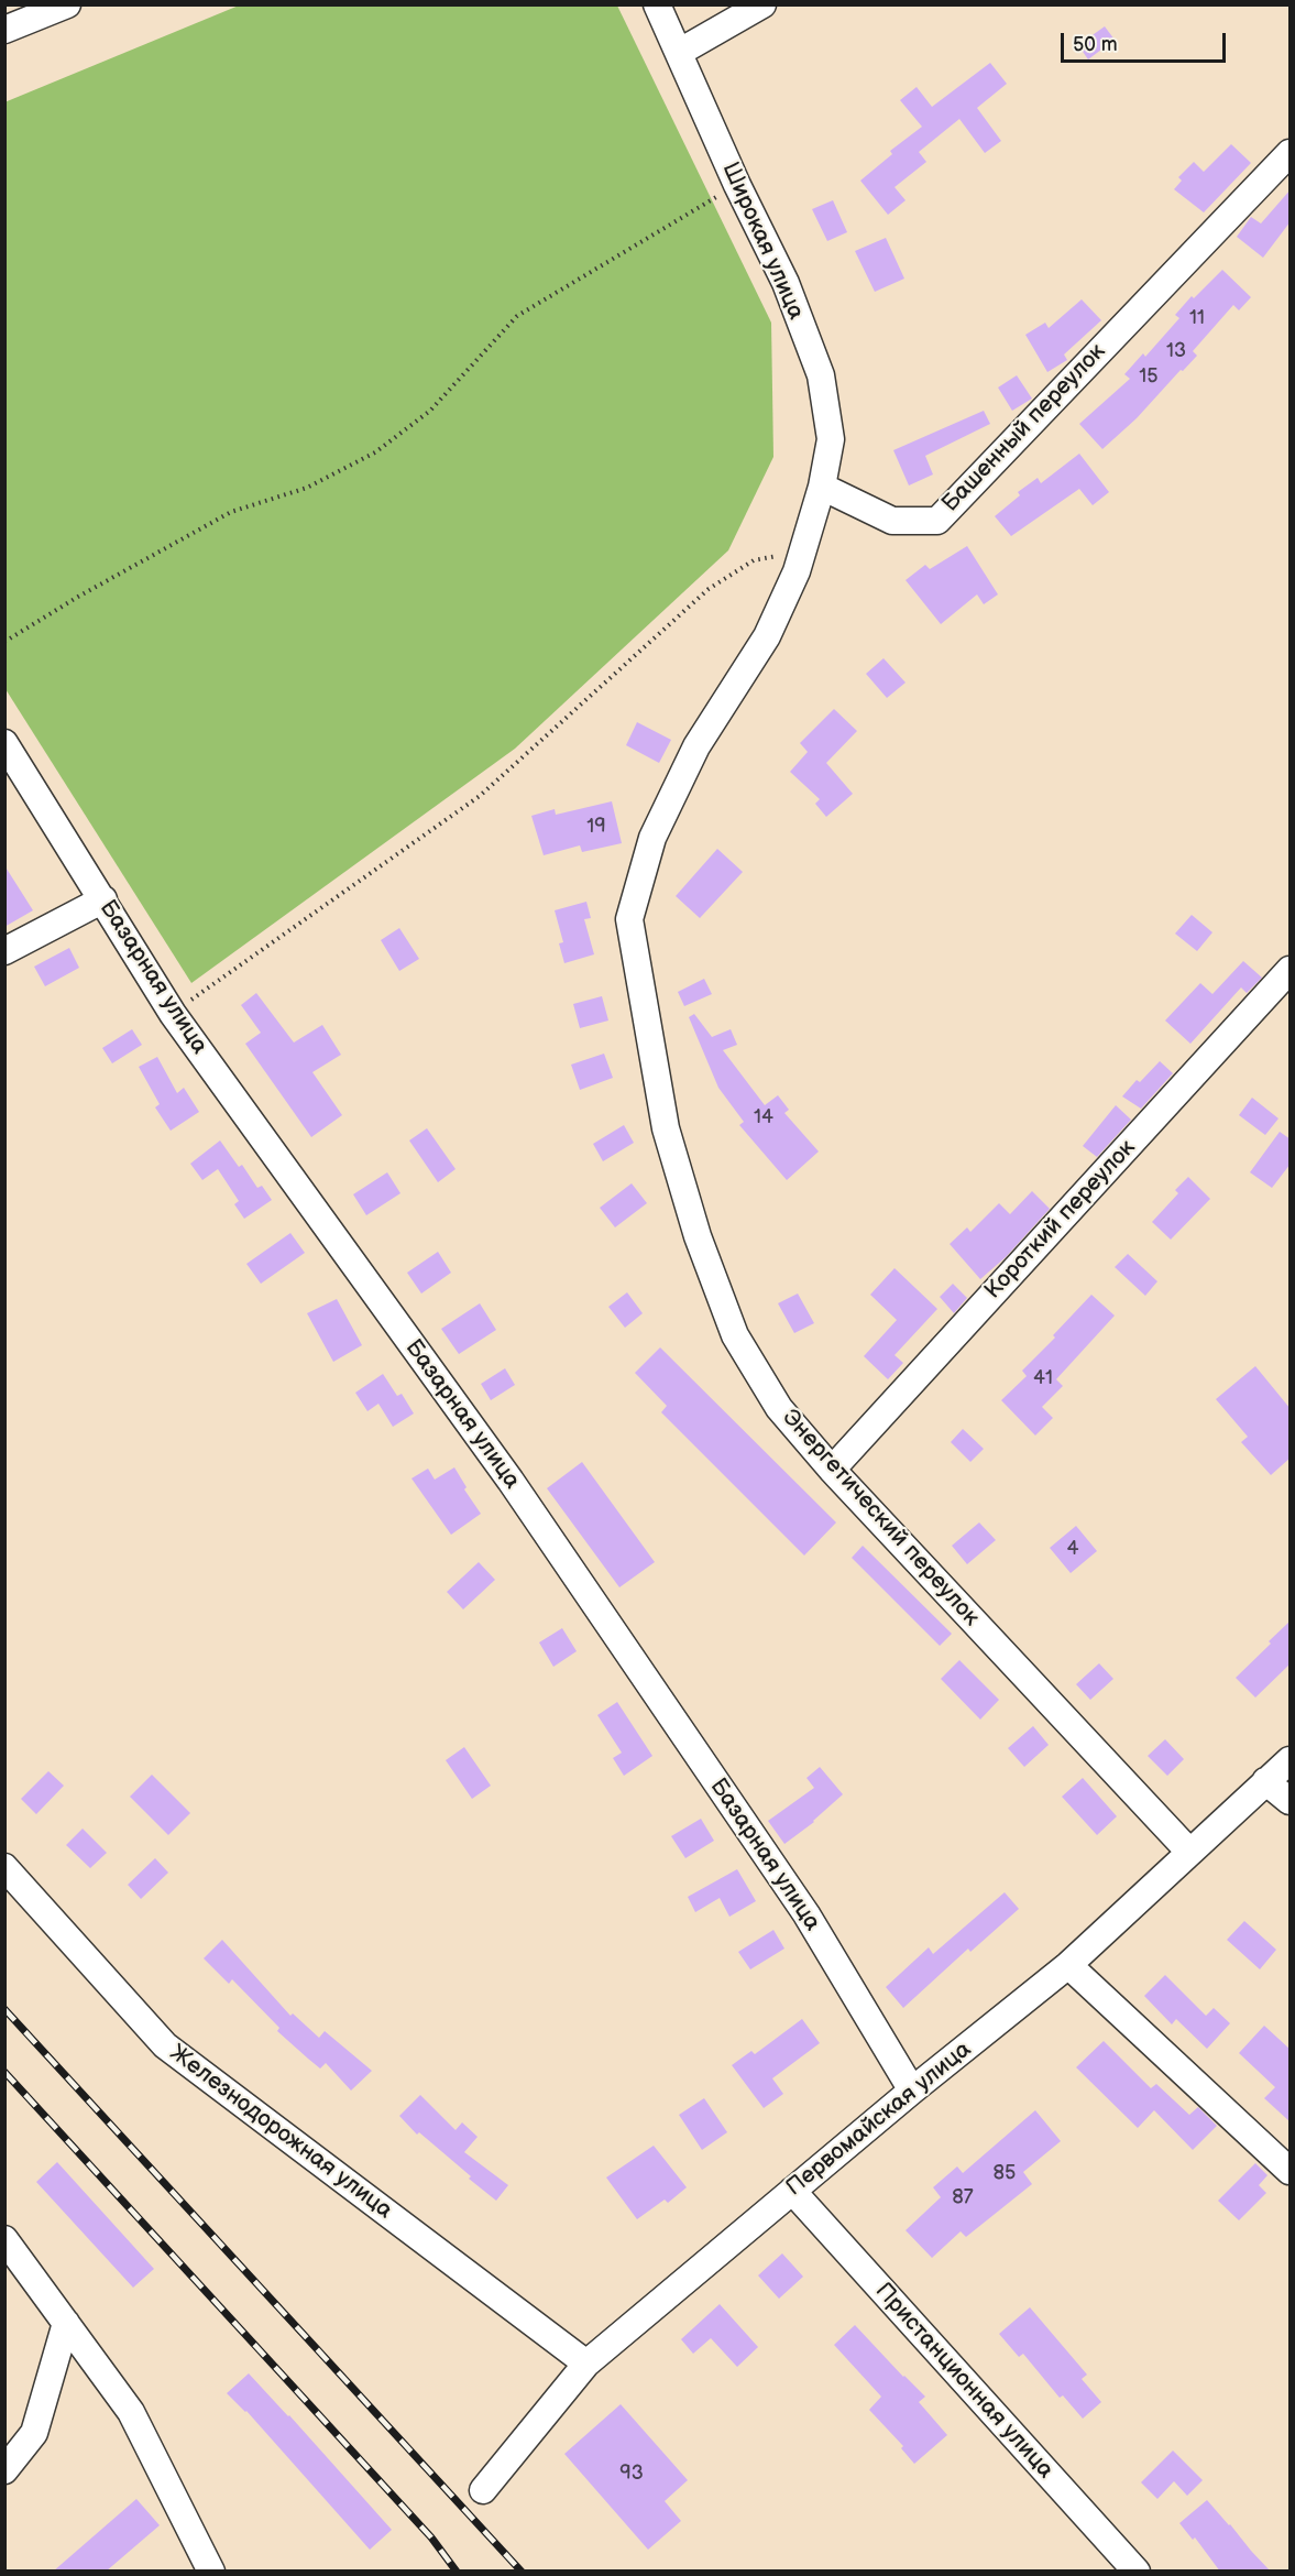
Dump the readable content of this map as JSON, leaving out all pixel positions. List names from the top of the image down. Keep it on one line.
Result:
{"streets":{"street":["Широкая улица","Башенный переулок","Базарная улица","Короткий переулок","Энергетический переулок","Первомайская улица","Железнодорожная улица","Пристанционная улица"]},"crossings":[["Широкая улица","Башенный переулок"],["Базарная улица","Первомайская улица"],["Короткий переулок","Энергетический переулок"],["Энергетический переулок","Первомайская улица"],["Первомайская улица","Железнодорожная улица"],["Первомайская улица","Пристанционная улица"]],"house_numbers":["11","13","15","19","14","41","4","85","87","93"],"scale_bar":"50 m"}
